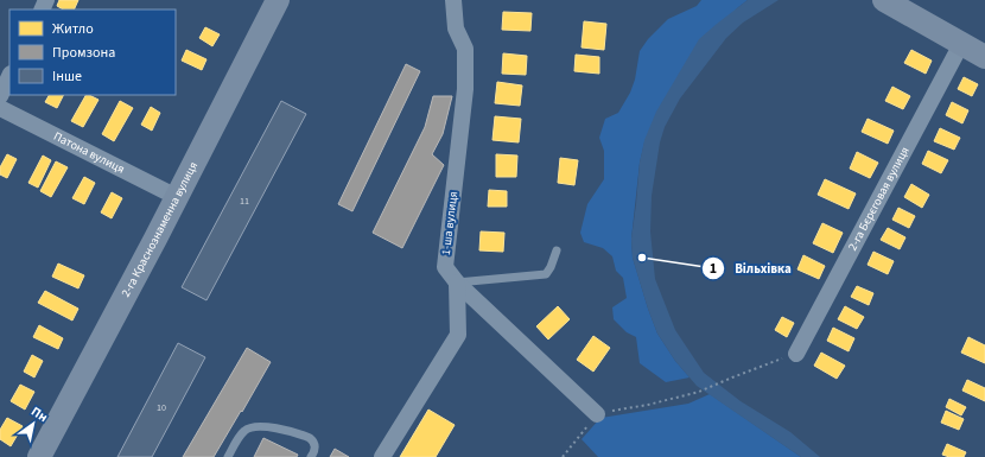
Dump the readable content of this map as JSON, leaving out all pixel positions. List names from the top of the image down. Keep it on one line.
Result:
{"streets":{"street":["Патона вулиця","2-га Бєрєговая вулиця","1-ша вулиця","2-га Краснознаменна вулиця"]},"crossings":[["Патона вулиця","2-га Краснознаменна вулиця"]],"places":["Вільхівка"],"house_numbers":["11","10"],"legend":["Житло","Промзона","Інше"],"north":"top right"}
